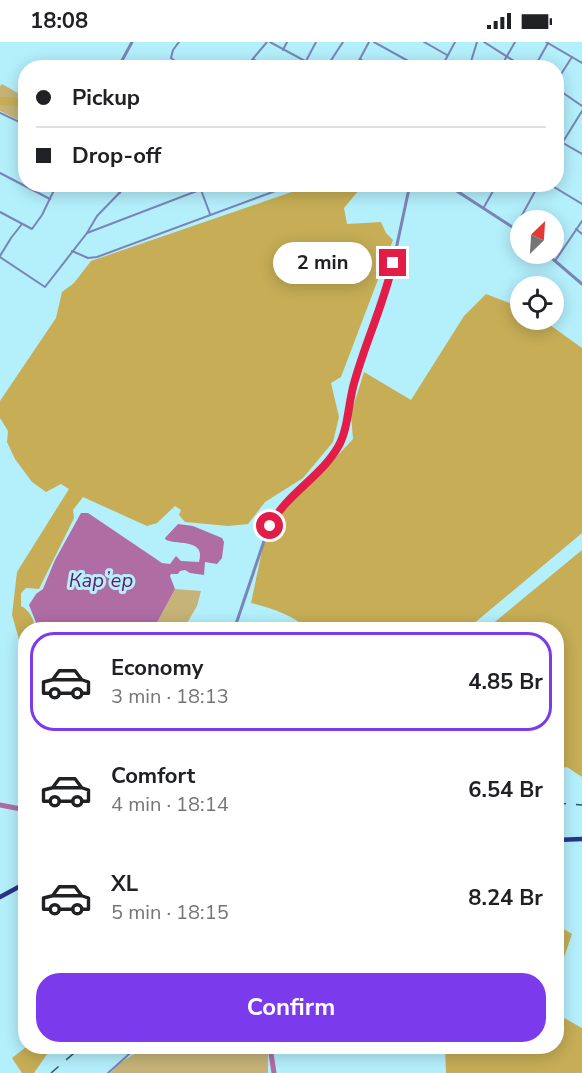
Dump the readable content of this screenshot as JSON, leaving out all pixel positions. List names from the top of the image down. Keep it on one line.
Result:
{"water":["Карʼер"],"north":"top right","page":{"status":"18:08","banner":["Pickup","Drop-off"],"bubble":"2 min","list":[{"name":"Economy","note":"3 min · 18:13","value":"4.85 Br"},{"name":"Comfort","note":"4 min · 18:14","value":"6.54 Br"},{"name":"XL","note":"5 min · 18:15","value":"8.24 Br"}],"buttons":"Confirm"}}
